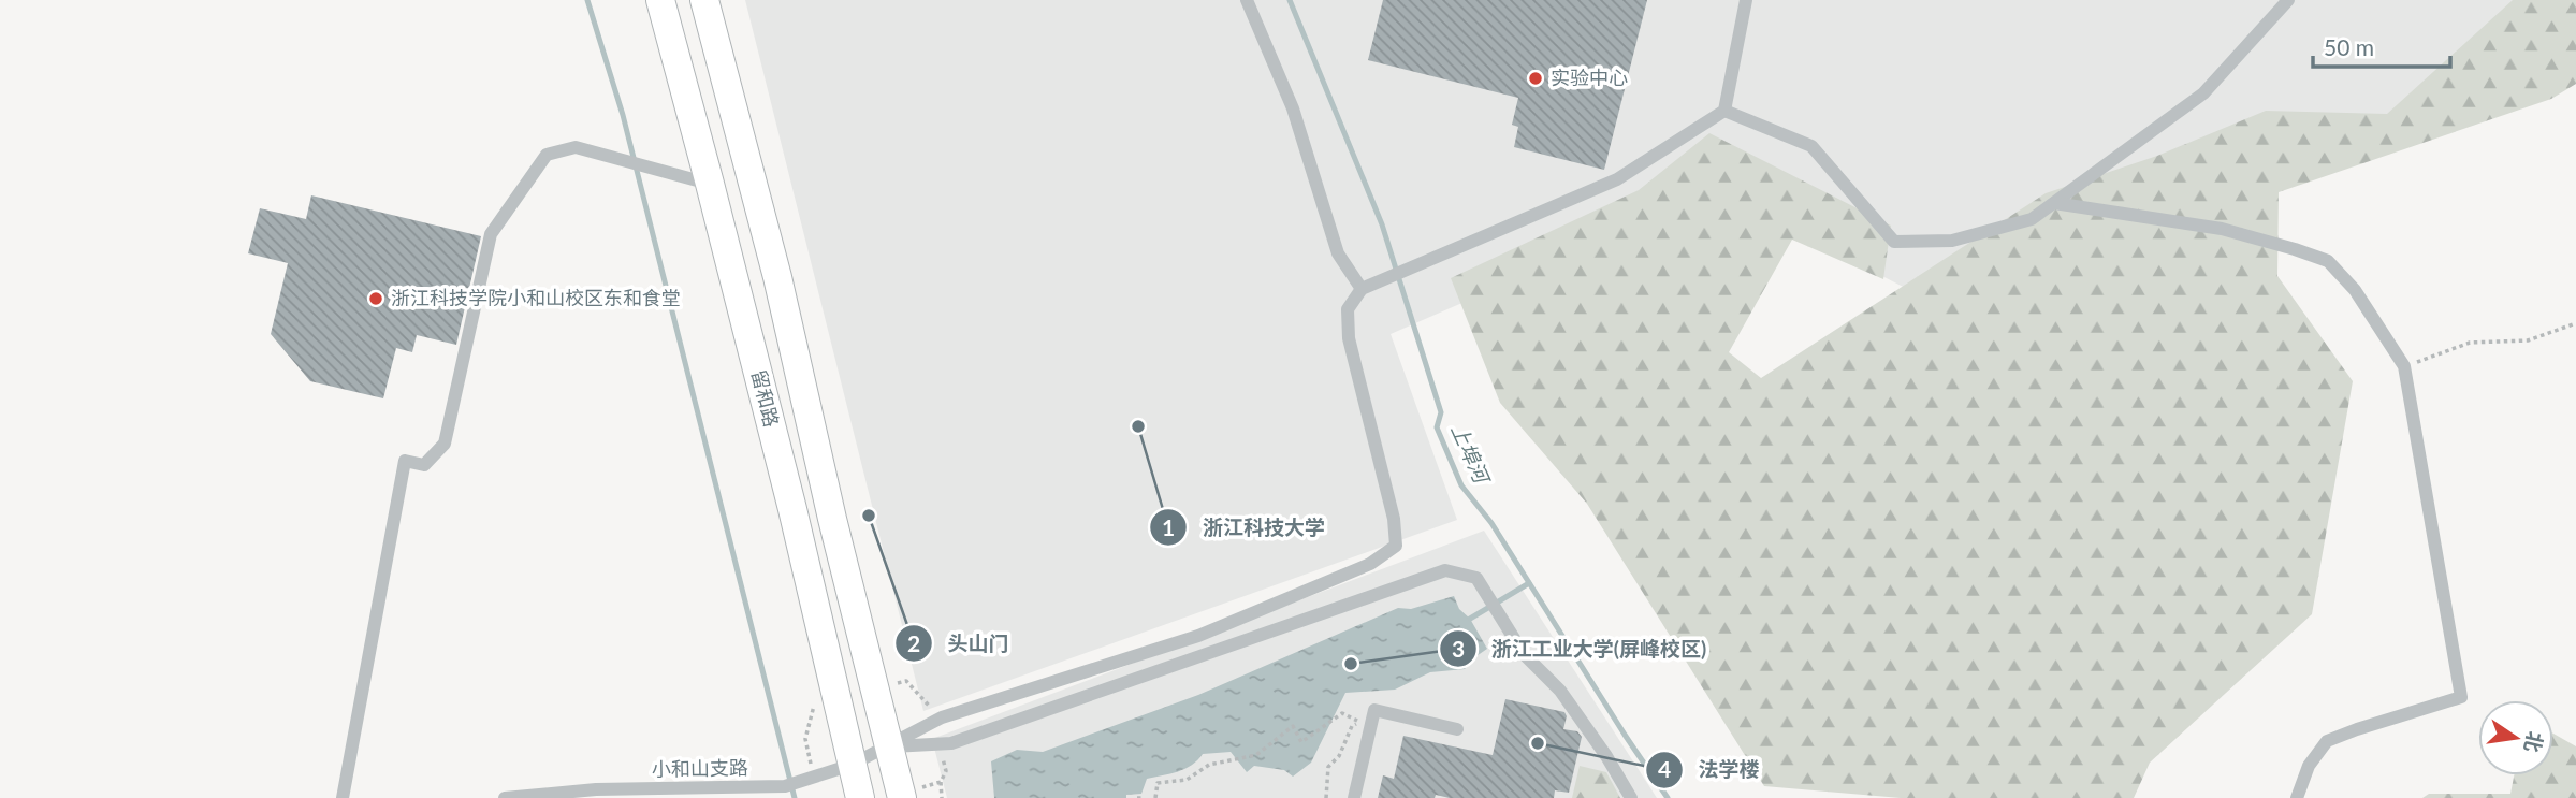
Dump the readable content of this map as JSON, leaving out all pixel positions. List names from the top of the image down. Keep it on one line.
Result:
{"streets":{"main road":["留和路"],"street":["小和山支路"]},"crossings":[["留和路","小和山支路"]],"water":["上埠河"],"places":["实验中心","浙江科技学院小和山校区东和食堂","浙江科技大学","头山门","浙江工业大学(屏峰校区)","法学楼"],"scale_bar":"50 m","north":"right"}
